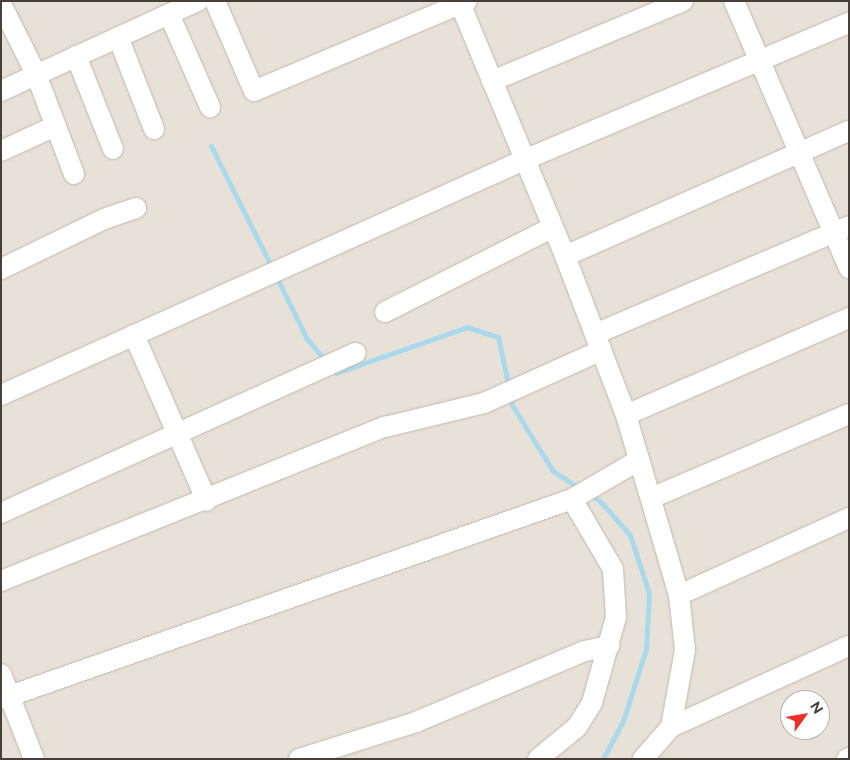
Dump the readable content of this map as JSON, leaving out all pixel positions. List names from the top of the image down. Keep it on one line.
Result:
{"north":"top right"}
